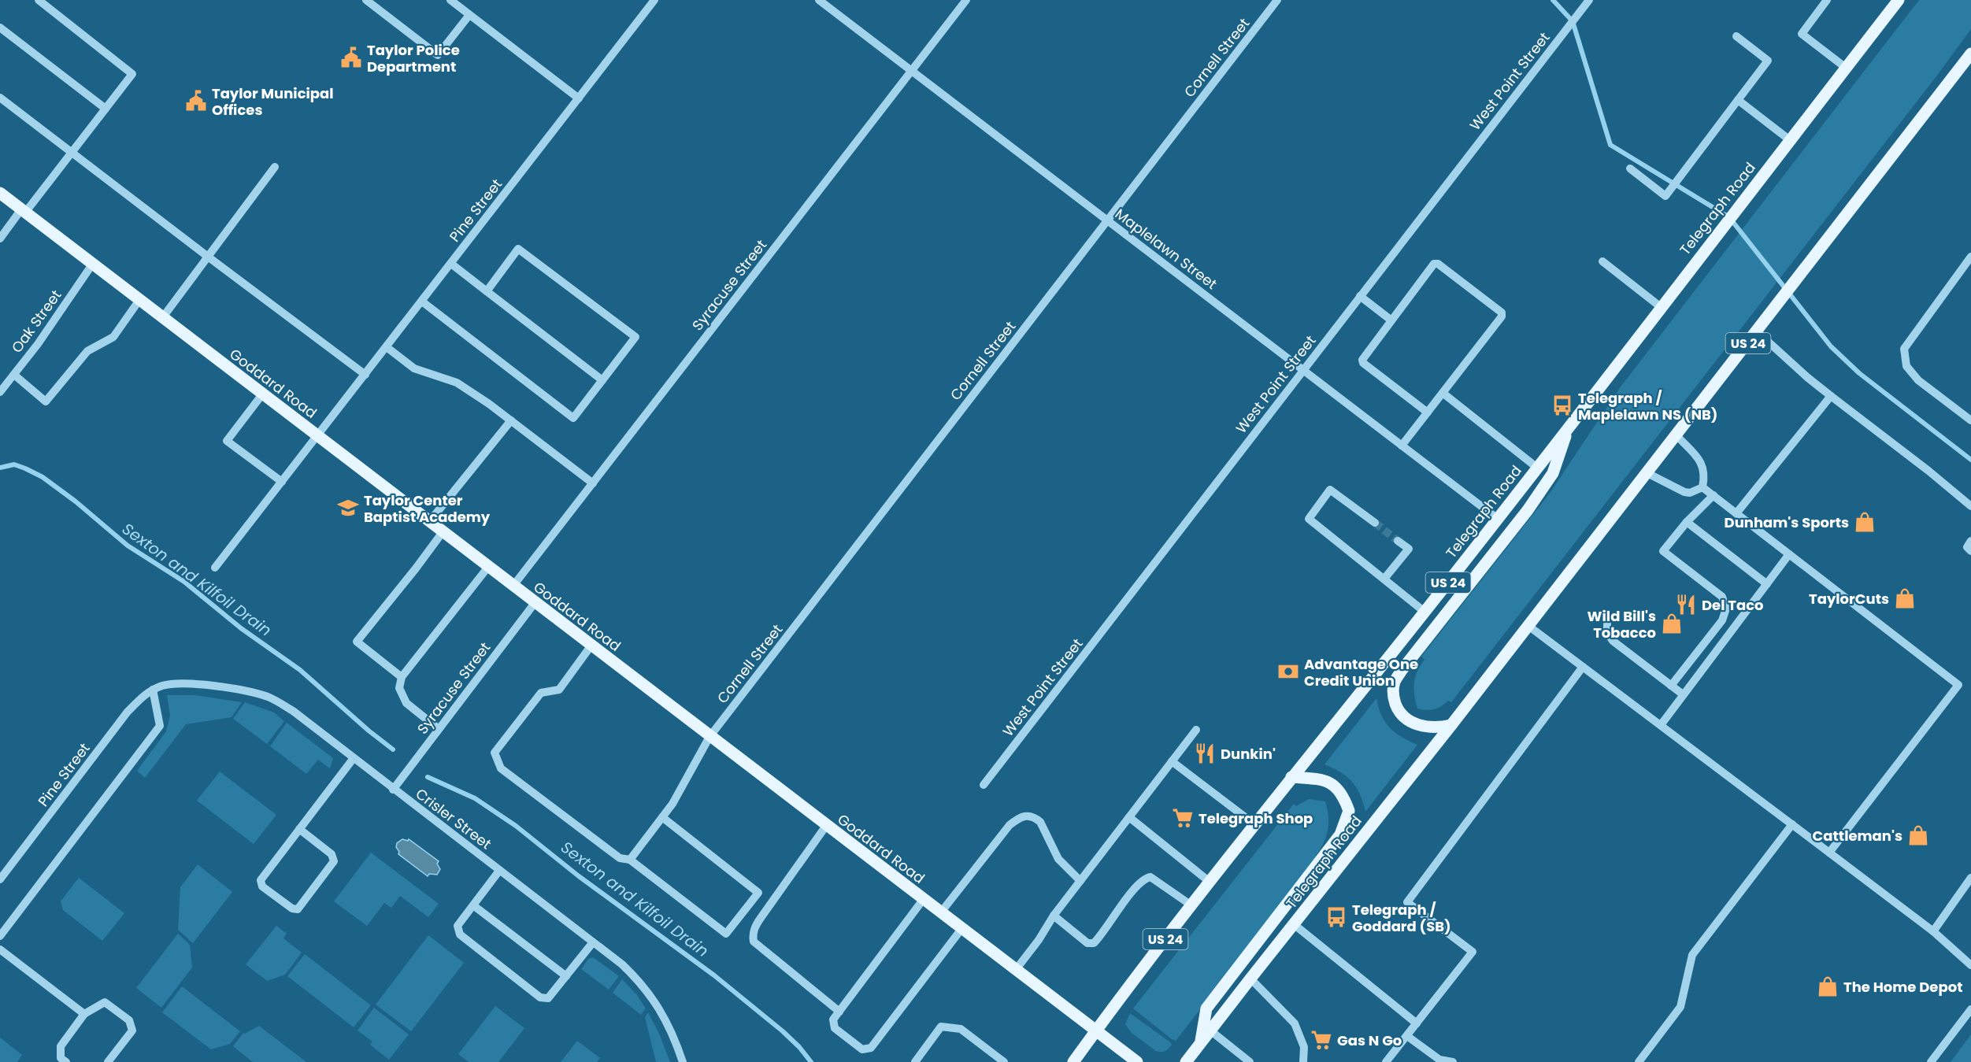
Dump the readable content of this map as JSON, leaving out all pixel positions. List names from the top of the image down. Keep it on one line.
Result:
{"streets":{"main road":["Telegraph Road","US 24","Goddard Road"],"street":["Cornell Street","West Point Street","Pine Street","Maplelawn Street","Syracuse Street","Oak Street","Crisler Street"]},"crossings":[["Cornell Street","Maplelawn Street"],["Cornell Street","Goddard Road"],["West Point Street","Maplelawn Street"],["Telegraph Road","Maplelawn Street"],["Telegraph Road","Goddard Road"],["Pine Street","Goddard Road"],["Pine Street","Crisler Street"],["Maplelawn Street","Syracuse Street"],["Syracuse Street","Goddard Road"],["Syracuse Street","Crisler Street"],["Oak Street","Goddard Road"]],"water":["Sexton and Kilfoil Drain"],"places":{"public building":["Taylor Police Department","Taylor Municipal Offices"],"bus stop":["Telegraph / Maplelawn NS (NB)","Telegraph / Goddard (SB)"],"school or university":["Taylor Center Baptist Academy"],"shop":["Dunham's Sports","TaylorCuts","Wild Bill's Tobacco","Cattleman's","The Home Depot"],"restaurant":["Del Taco","Dunkin'"],"bank":["Advantage One Credit Union"],"supermarket":["Telegraph Shop","Gas N Go"]}}
